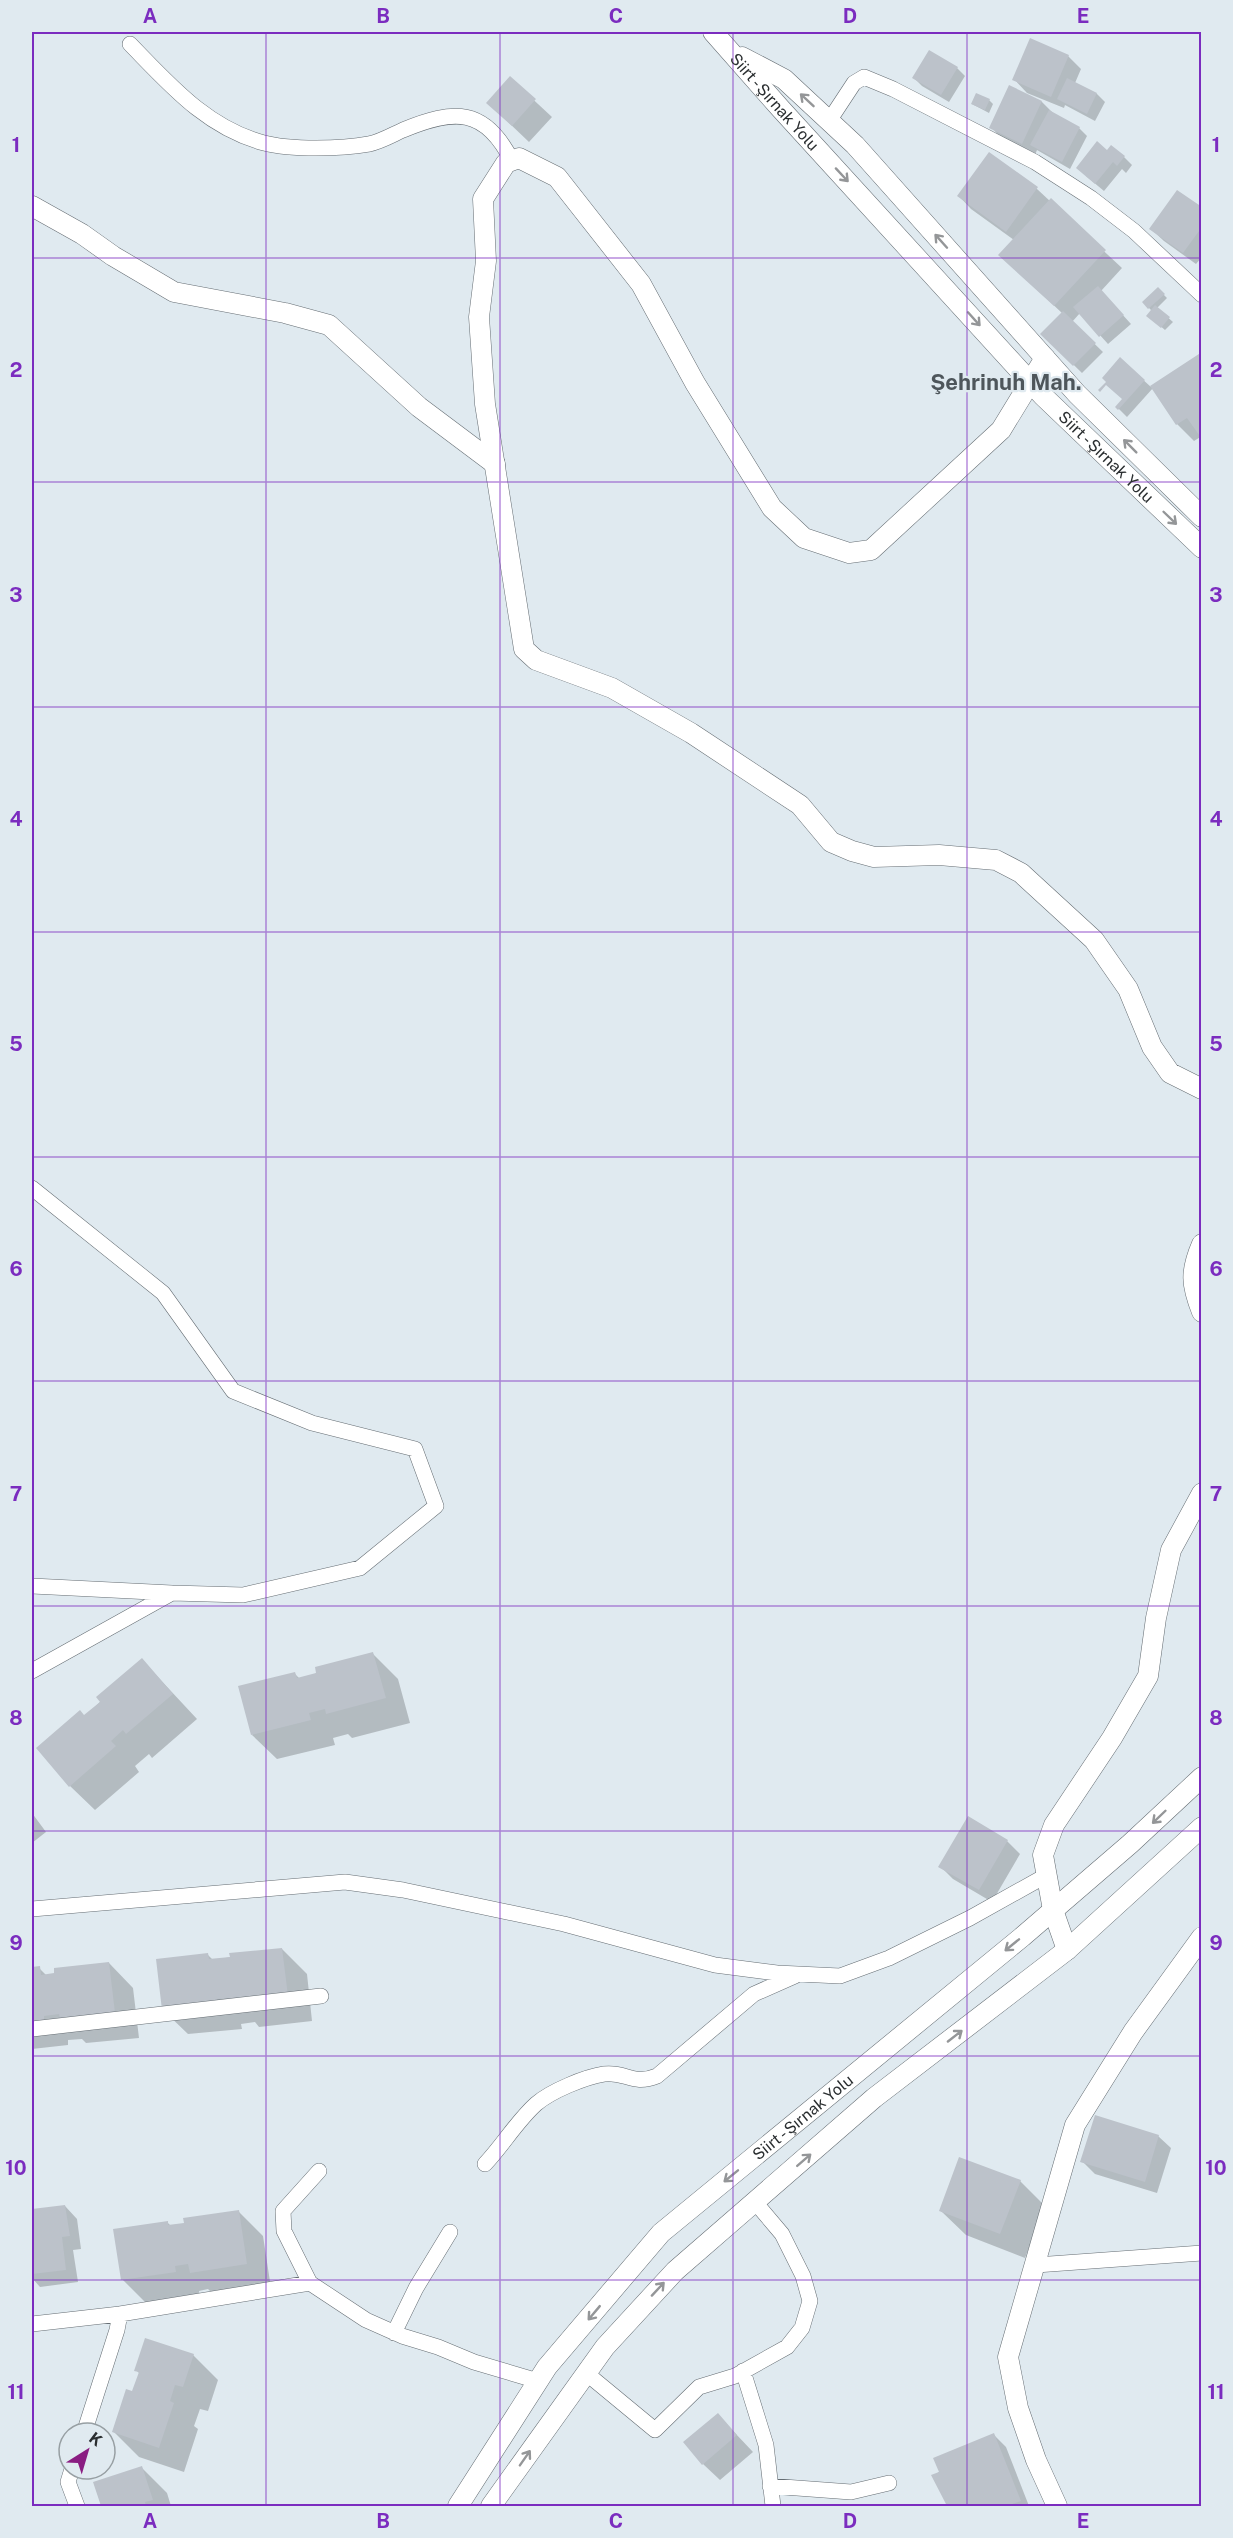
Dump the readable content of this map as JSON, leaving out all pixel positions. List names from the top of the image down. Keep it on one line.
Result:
{"streets":{"street":["Siirt - Şırnak Yolu"]},"districts":["Şehrinuh Mah."],"north":"top right","grid":{"columns":["A","B","C","D","E"],"rows":["1","2","3","4","5","6","7","8","9","10","11"]}}
